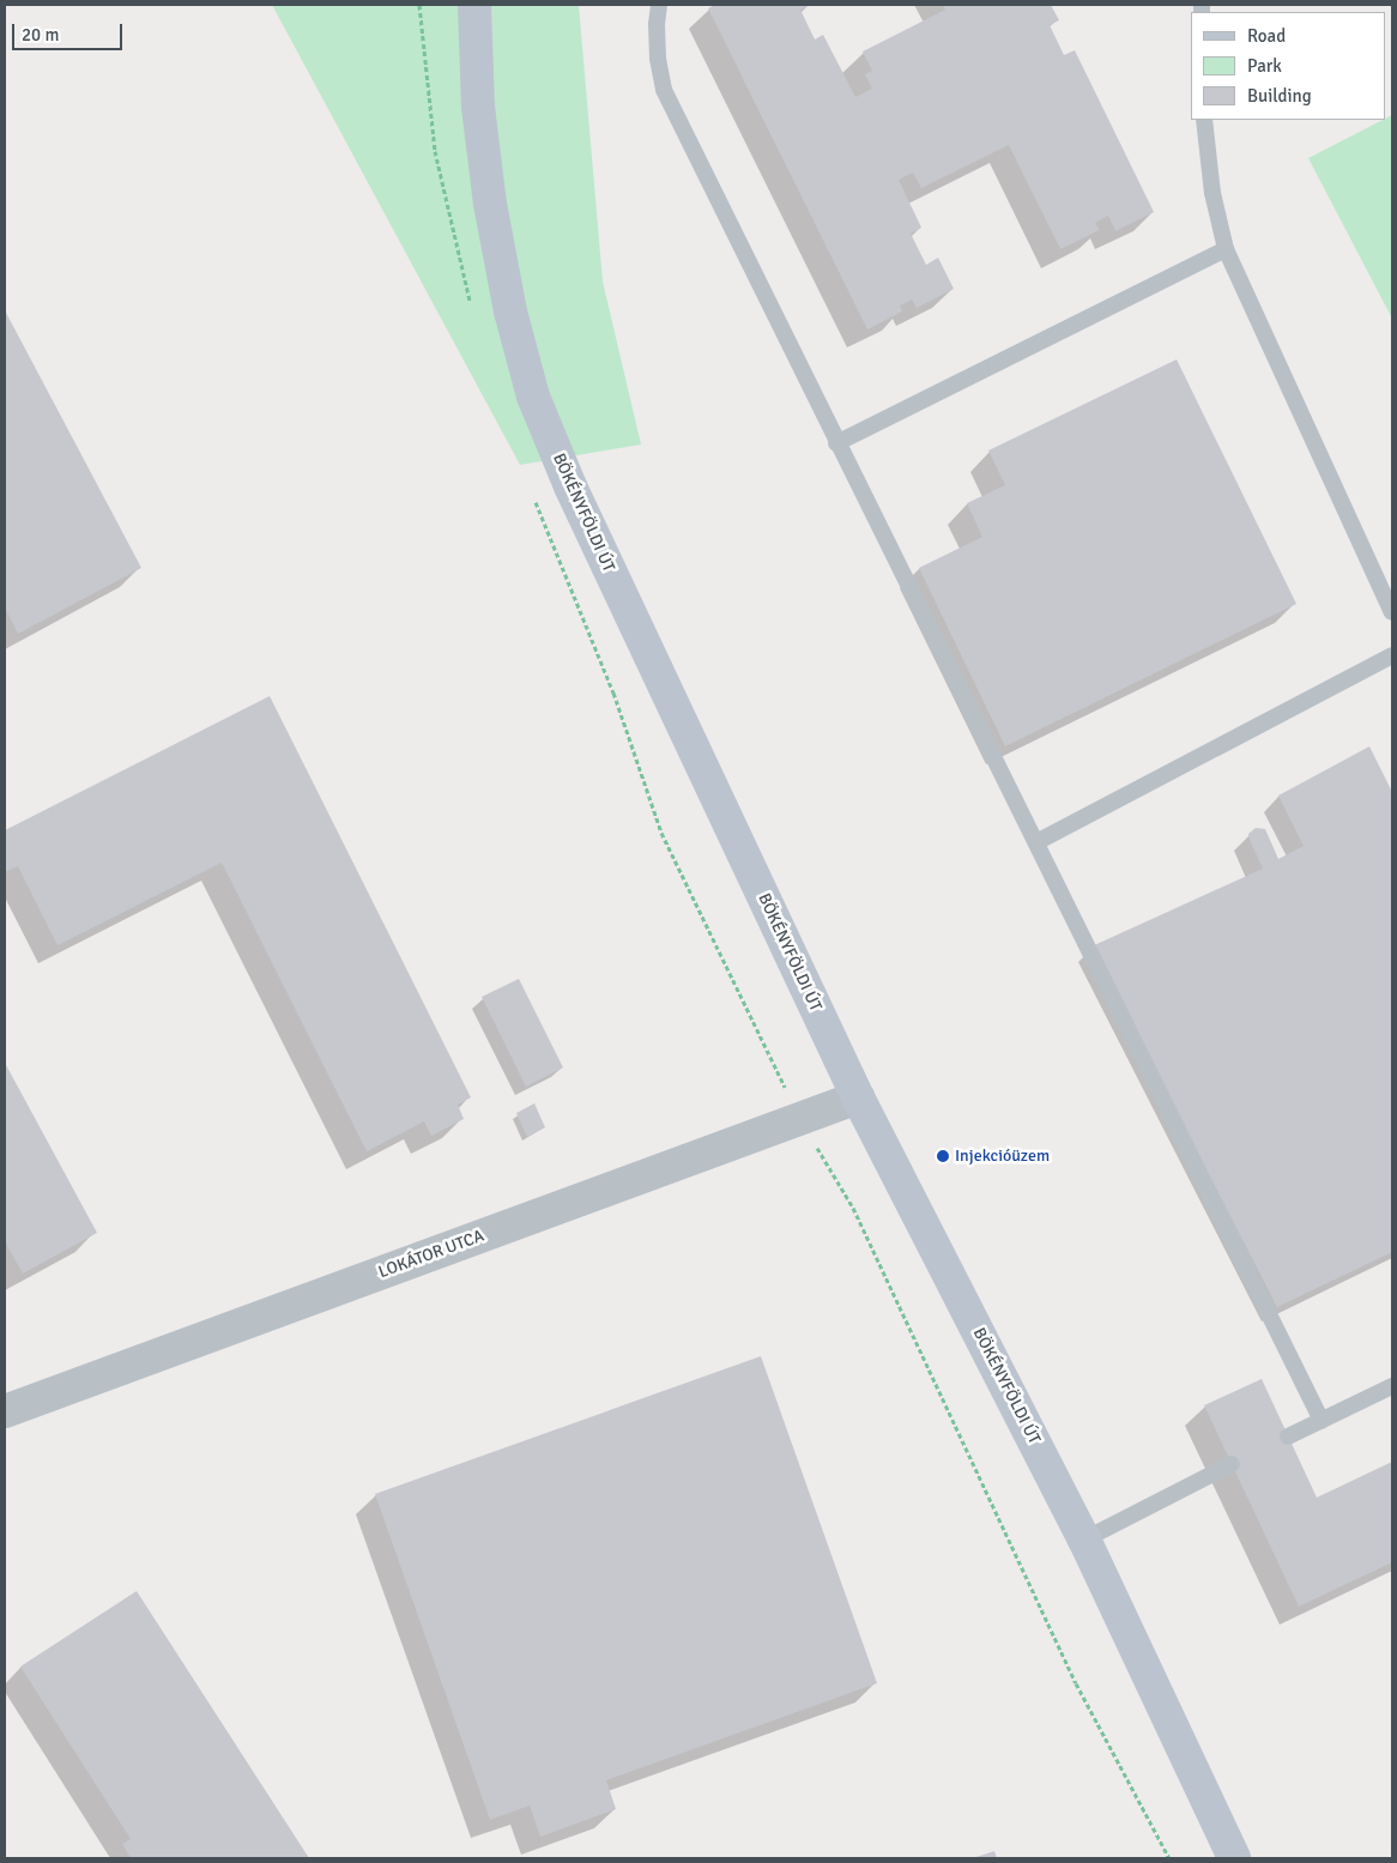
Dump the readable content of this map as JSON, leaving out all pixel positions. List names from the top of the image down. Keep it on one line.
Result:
{"streets":{"street":["BÖKÉNYFÖLDI ÚT","LOKÁTOR UTCA"]},"crossings":[["BÖKÉNYFÖLDI ÚT","LOKÁTOR UTCA"]],"places":["Injekcióüzem"],"legend":["Road","Park","Building"],"scale_bar":"20 m"}
